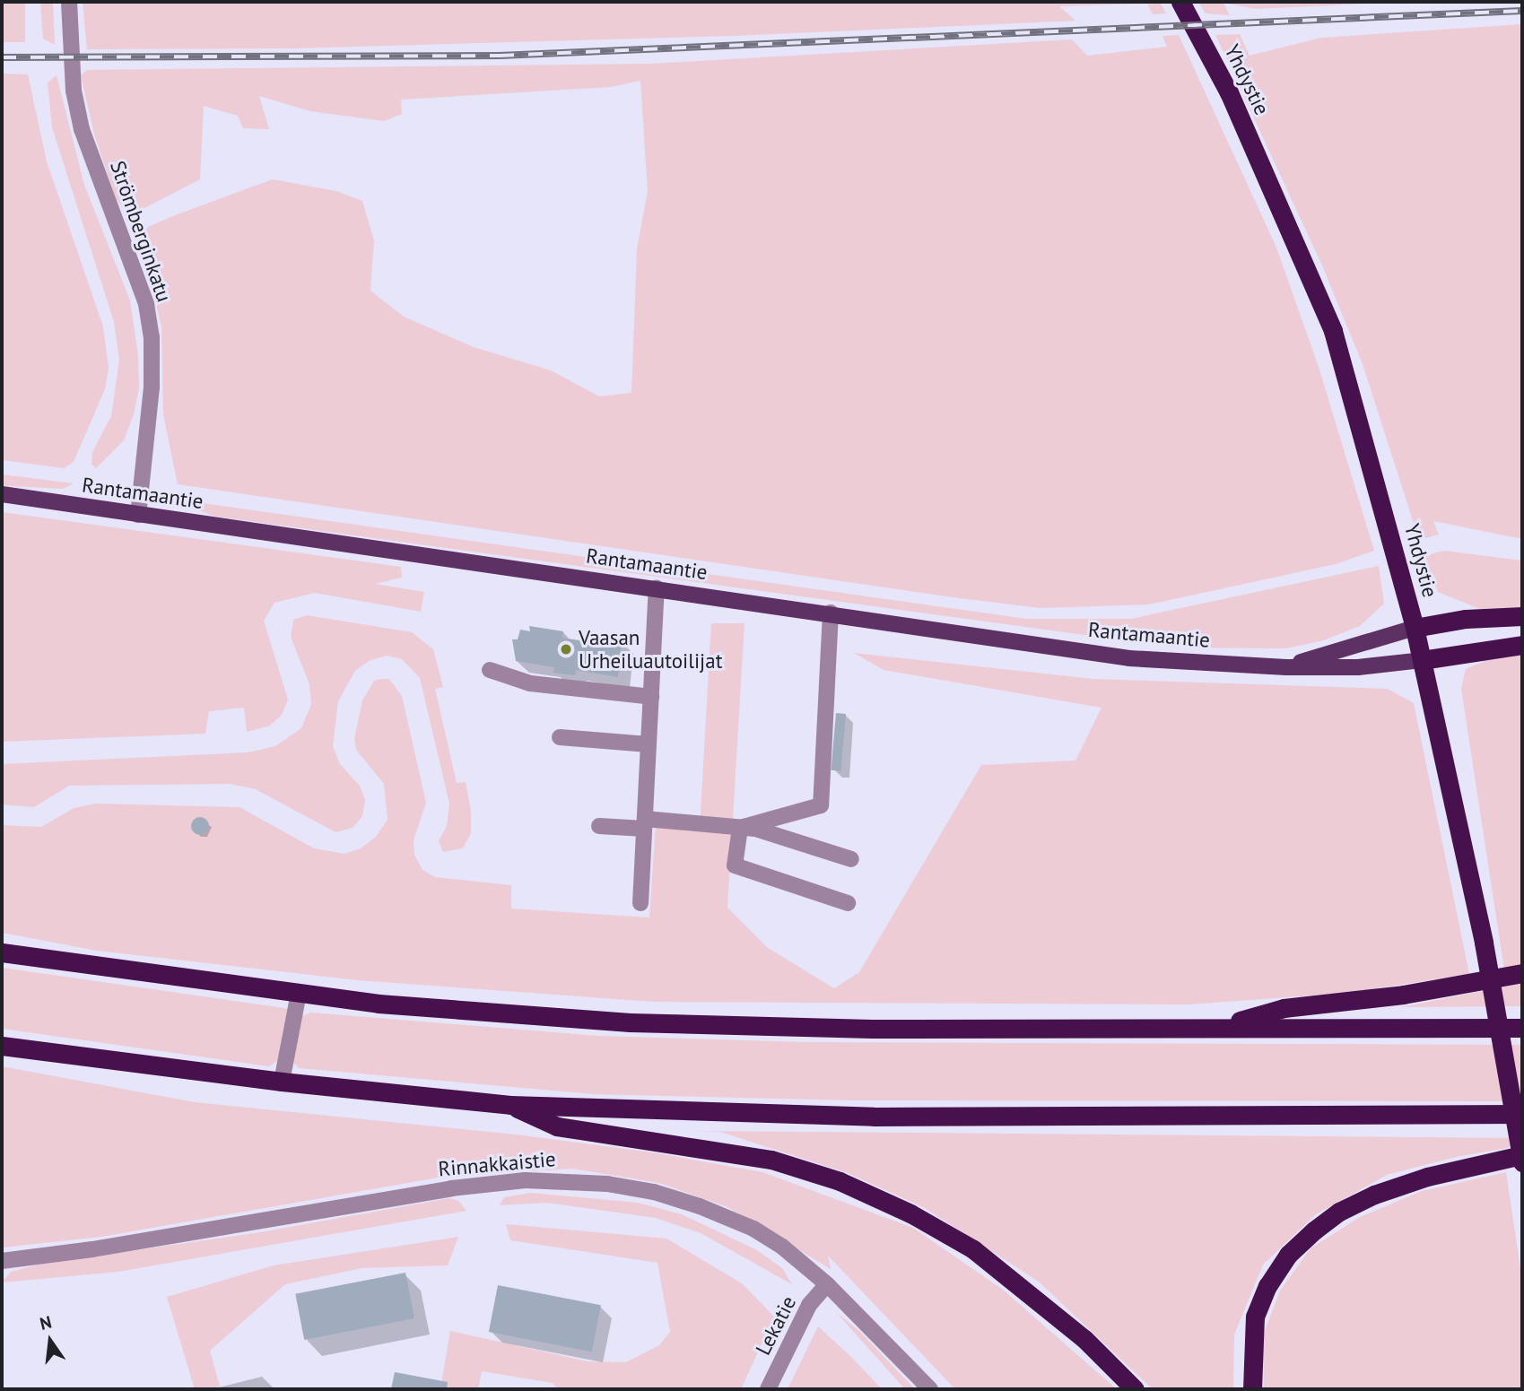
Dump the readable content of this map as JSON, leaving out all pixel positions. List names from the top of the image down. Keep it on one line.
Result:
{"streets":{"highway":["Yhdystie"],"main road":["Rantamaantie"],"street":["Strömberginkatu","Rinnakkaistie","Lekatie"]},"crossings":[["Yhdystie","Rantamaantie"],["Strömberginkatu","Rantamaantie"],["Rinnakkaistie","Lekatie"]],"places":["Vaasan Urheiluautoilijat"],"north":"top"}
